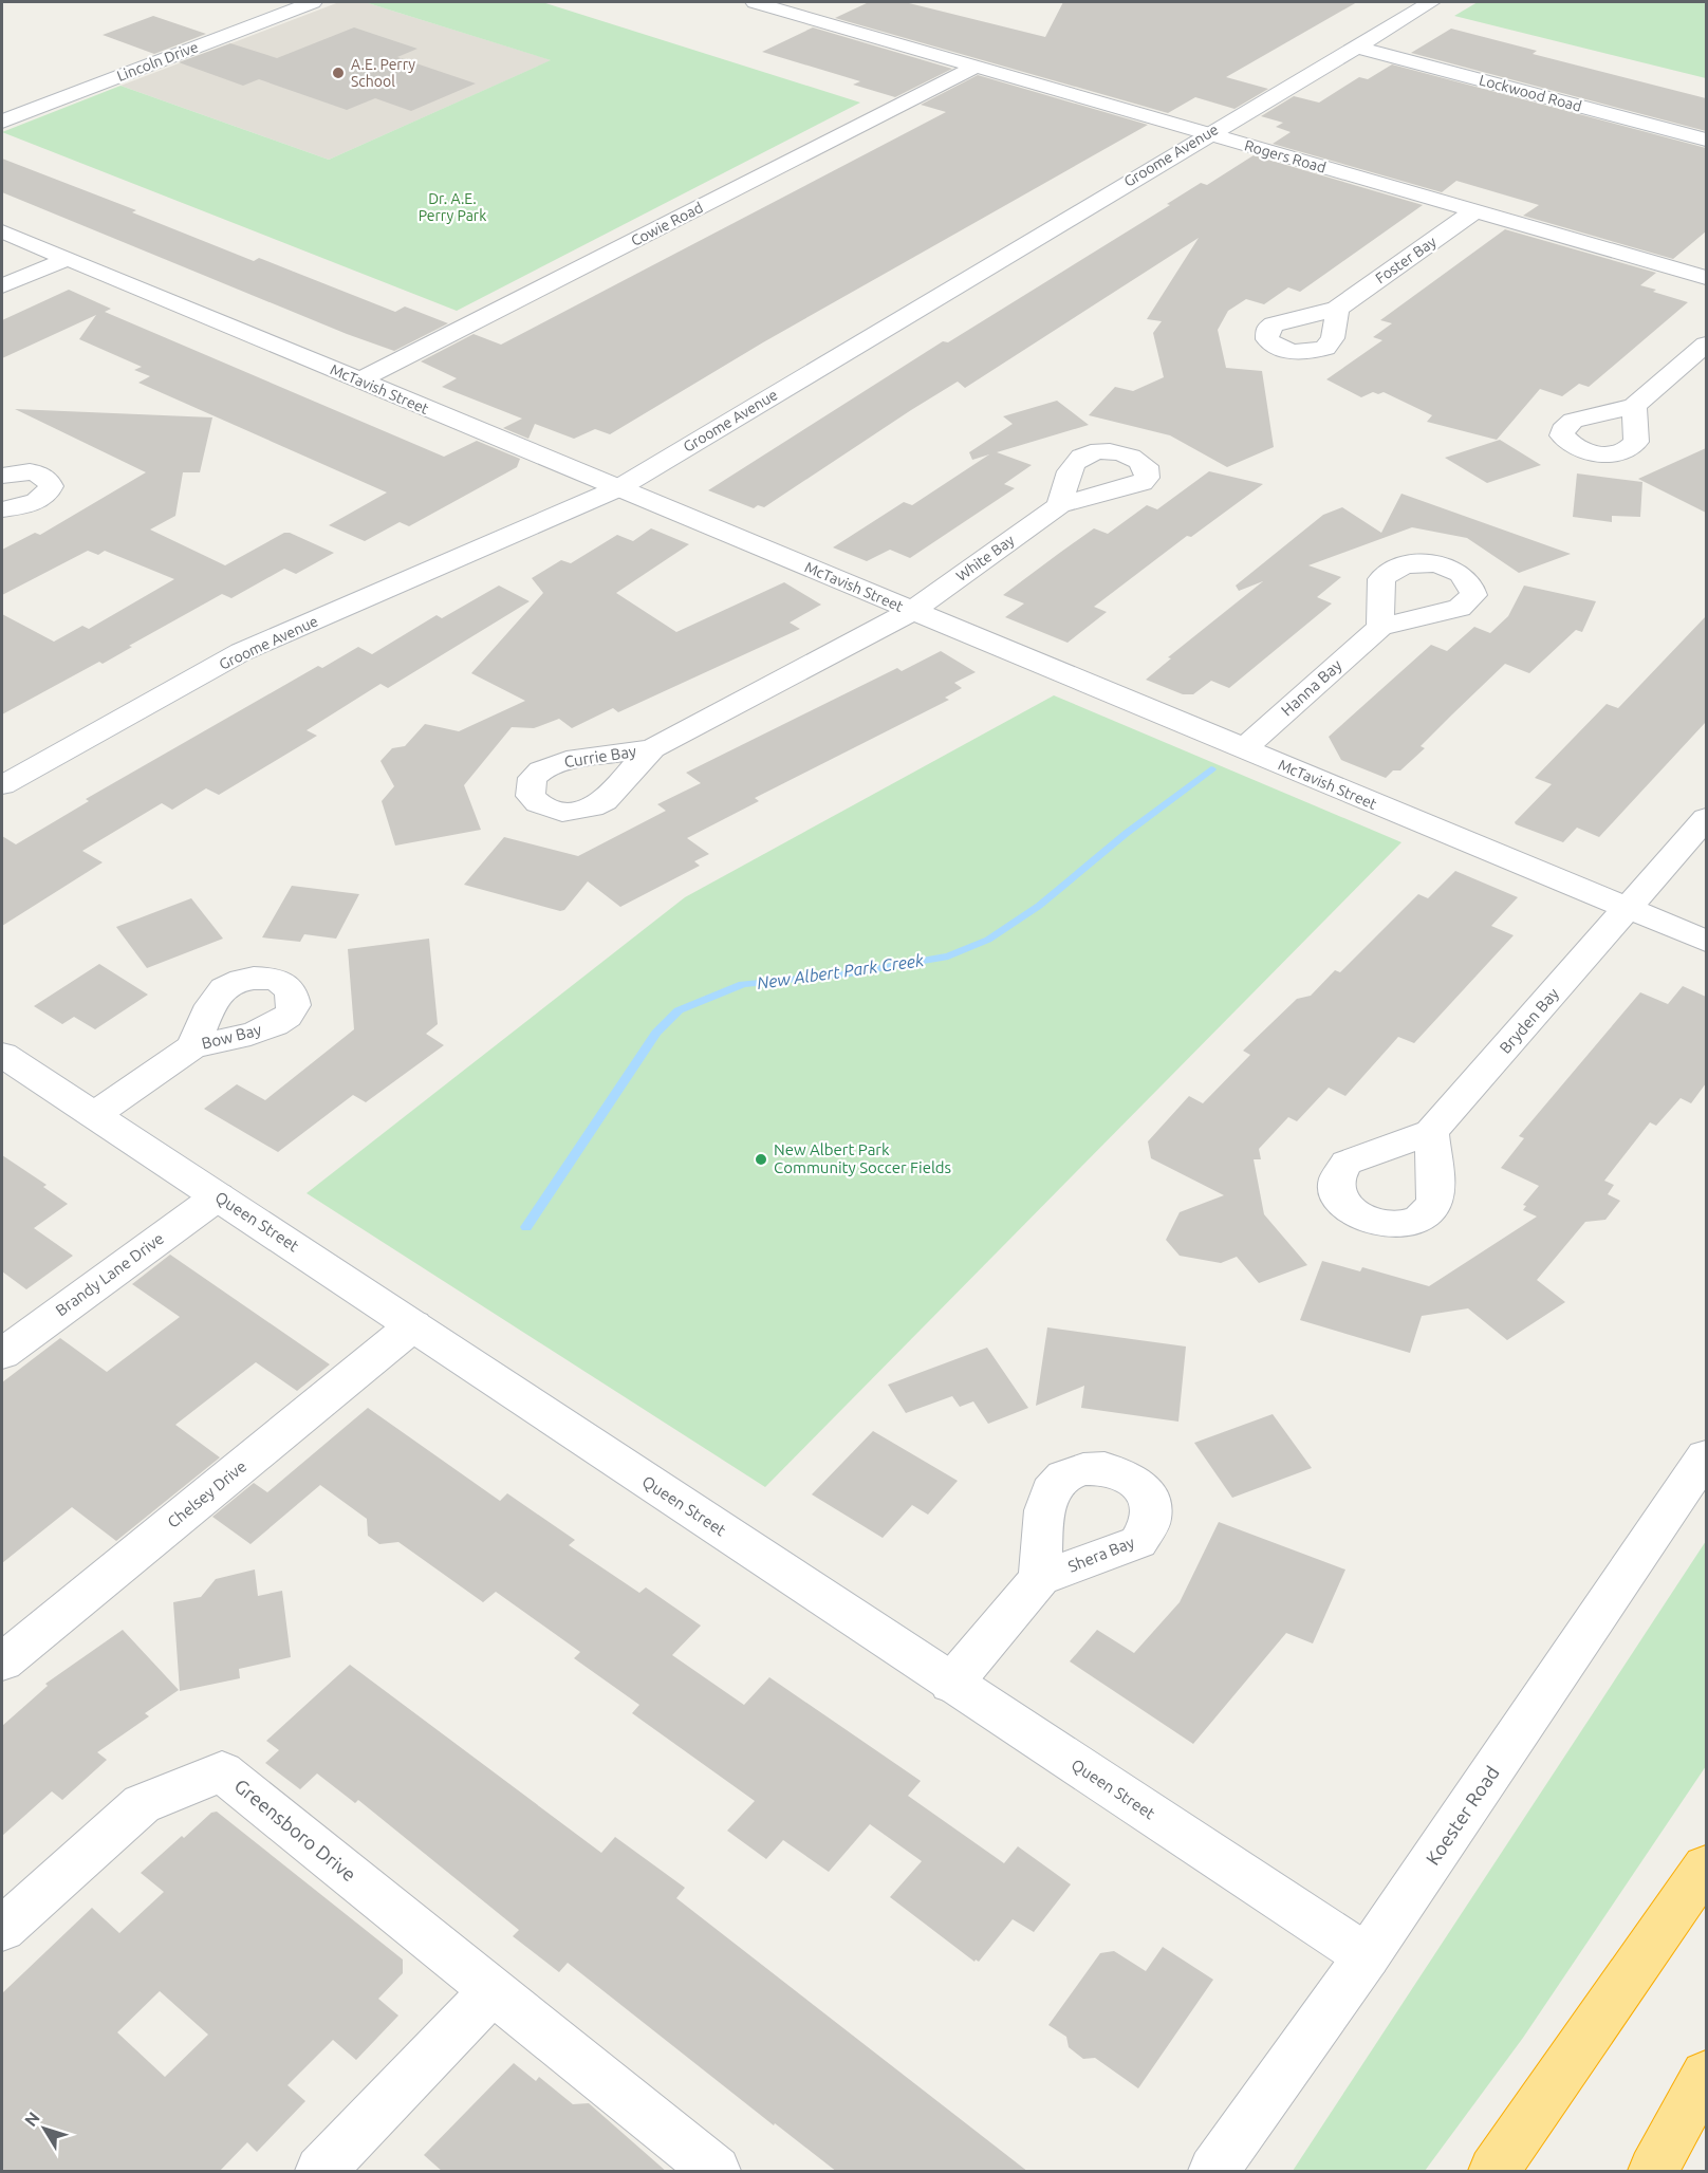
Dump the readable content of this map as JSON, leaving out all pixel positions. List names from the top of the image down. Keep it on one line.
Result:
{"streets":{"street":["Lincoln Drive","Lockwood Road","Groome Avenue","Rogers Road","Cowie Road","Foster Bay","McTavish Street","White Bay","Hanna Bay","Currie Bay","Bryden Bay","Bow Bay","Queen Street","Brandy Lane Drive","Chelsey Drive","Koester Road","Greensboro Drive"]},"crossings":[["Lockwood Road","Groome Avenue"],["Groome Avenue","Rogers Road"],["Groome Avenue","McTavish Street"],["Rogers Road","Cowie Road"],["Rogers Road","Foster Bay"],["Cowie Road","McTavish Street"],["McTavish Street","White Bay"],["McTavish Street","Hanna Bay"],["McTavish Street","Currie Bay"],["McTavish Street","Bryden Bay"],["White Bay","Currie Bay"],["Bow Bay","Queen Street"],["Queen Street","Brandy Lane Drive"],["Queen Street","Chelsey Drive"],["Queen Street","Koester Road"]],"water":["New Albert Park Creek"],"parks":["Dr. A.E. Perry Park"],"places":["A.E. Perry School","New Albert Park Community Soccer Fields"],"north":"top left"}
